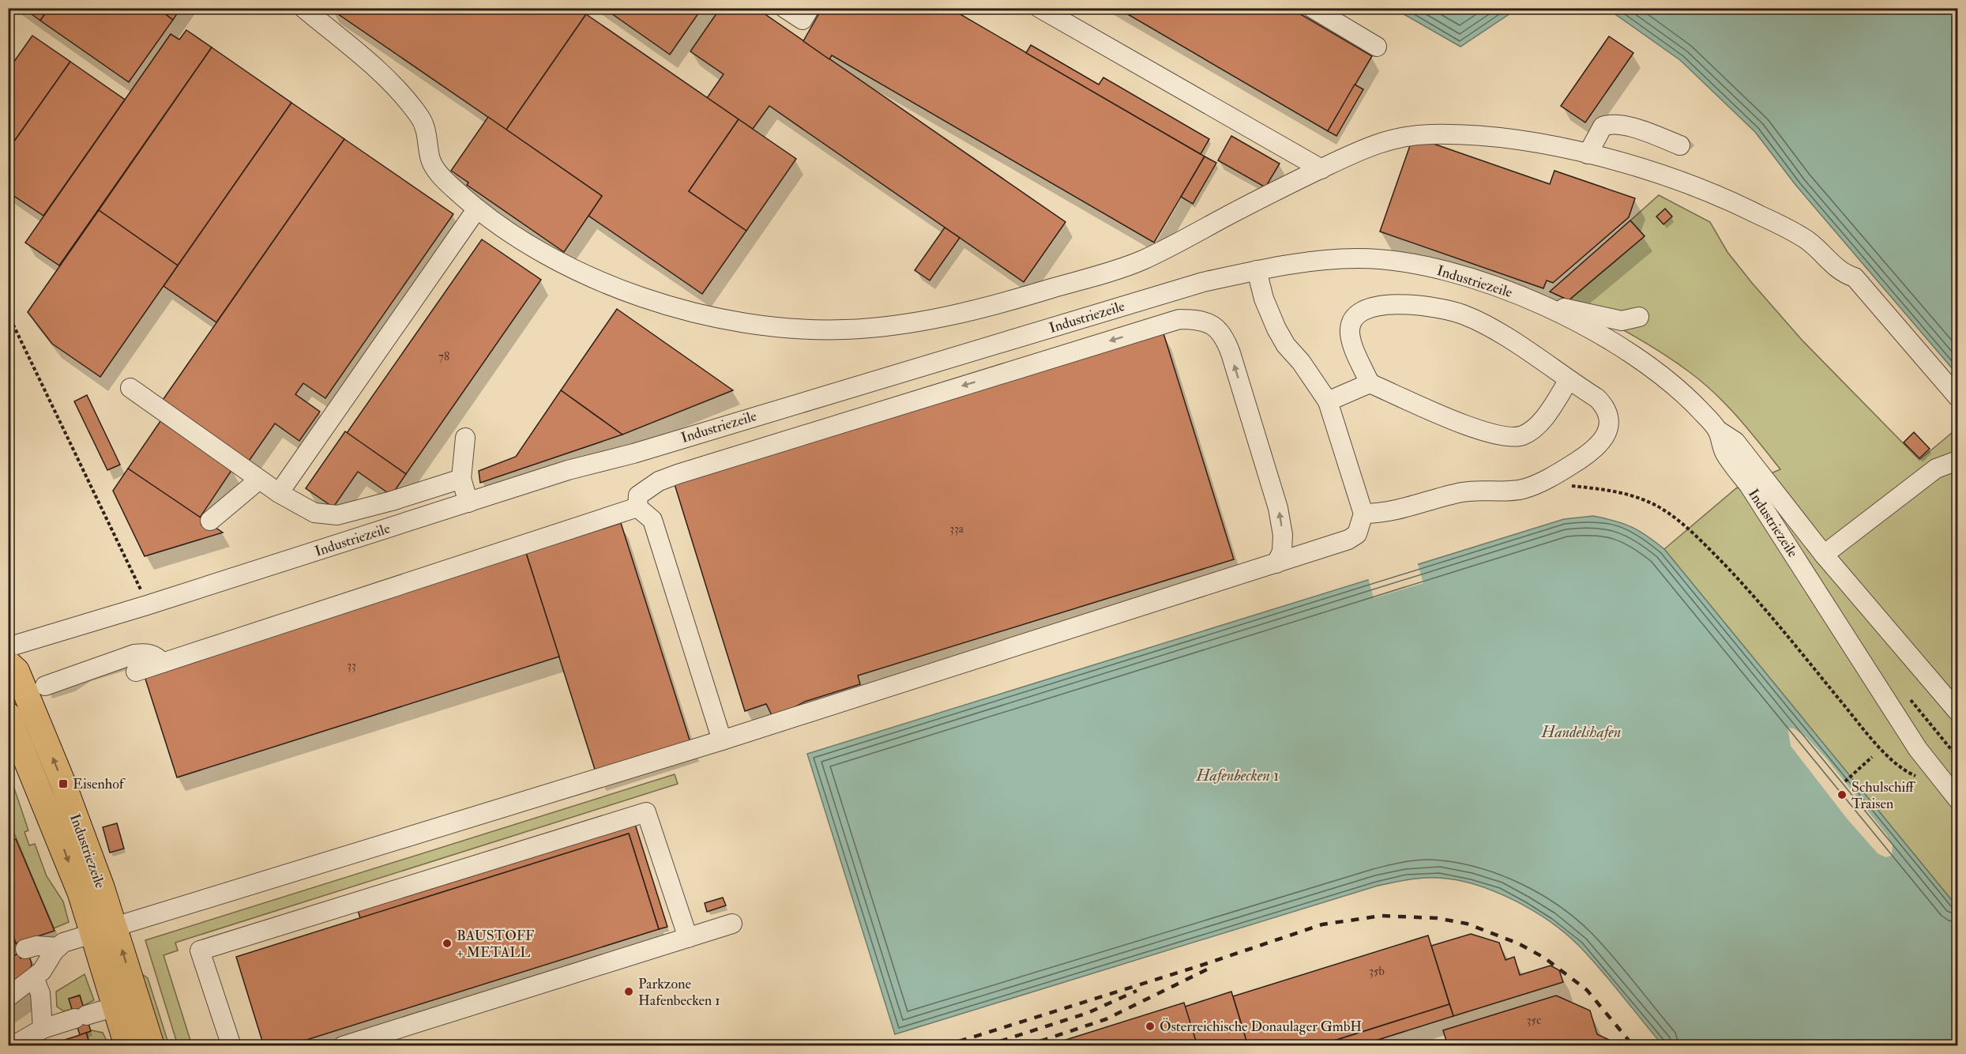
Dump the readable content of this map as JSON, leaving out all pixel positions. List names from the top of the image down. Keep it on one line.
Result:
{"streets":{"main road":["Industriezeile"]},"water":["Handelshafen","Hafenbecken 1"],"places":{"transit":["Eisenhof"],"other":["Schulschiff Traisen","BAUSTOFF + METALL","Parkzone Hafenbecken 1","Österreichische Donaulager GmbH"]},"house_numbers":["78","33a","33","35b","35c"]}
